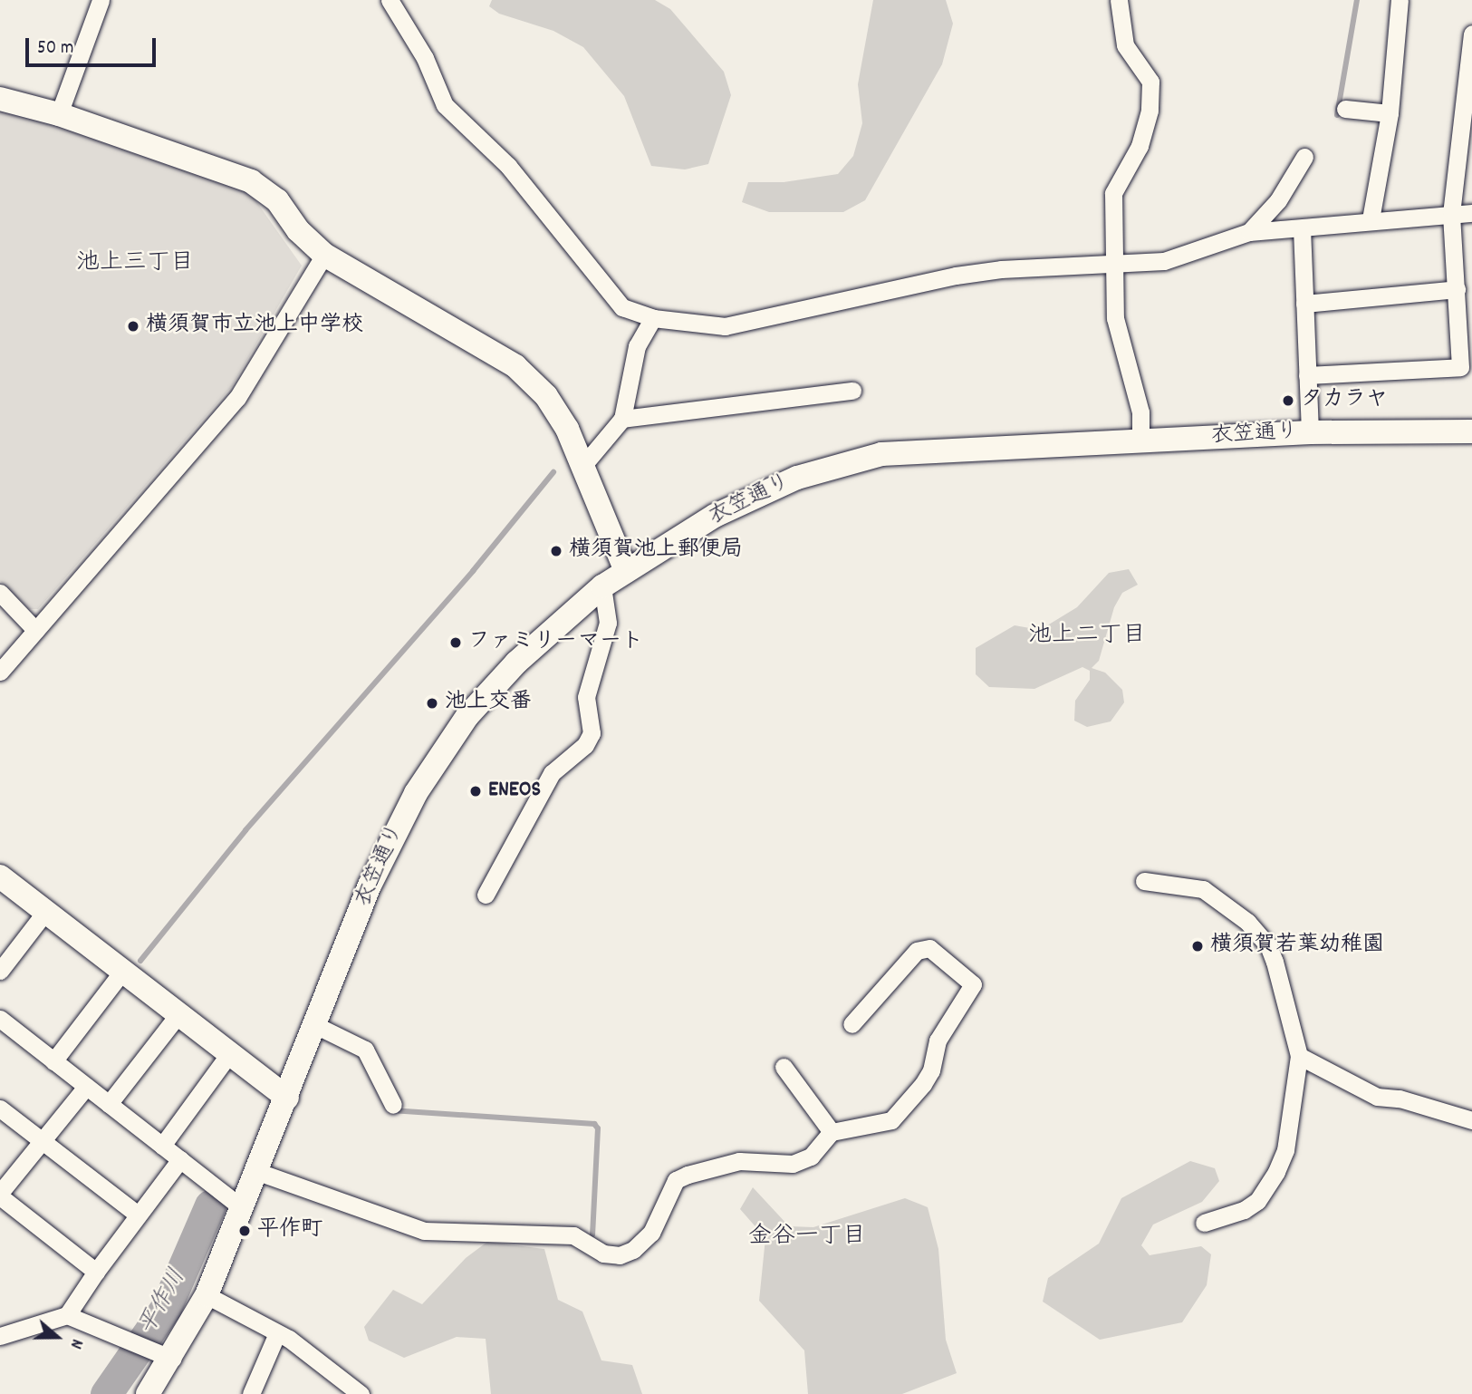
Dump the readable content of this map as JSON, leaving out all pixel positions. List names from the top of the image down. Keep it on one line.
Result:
{"streets":{"street":["衣笠通り"]},"districts":["池上三丁目","池上二丁目","金谷一丁目"],"water":["平作川"],"places":["横須賀市立池上中学校","タカラヤ","横須賀池上郵便局","ファミリーマート","池上交番","ENEOS","横須賀若葉幼稚園","平作町"],"scale_bar":"50 m","north":"right"}
